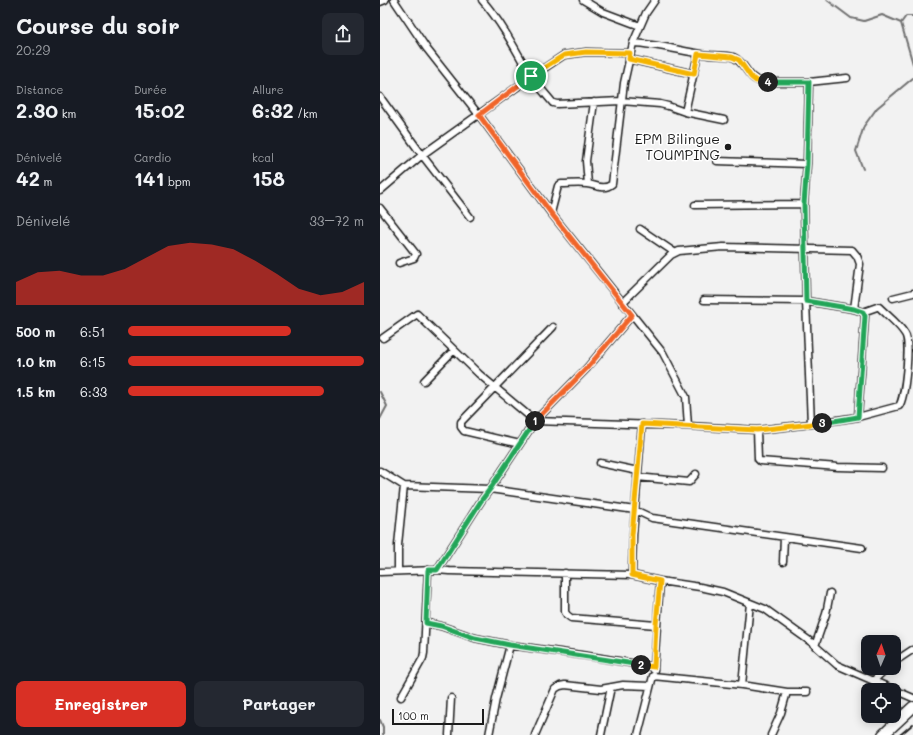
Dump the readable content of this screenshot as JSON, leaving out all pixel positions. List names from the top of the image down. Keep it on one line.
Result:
{"places":["EPM Bilingue TOUMPING"],"scale_bar":"100 m","north":"top","page":{"heading":["Course du soir","20:29"],"stats":[["Distance","2.30 km"],["Durée","15:02"],["Allure","6:32 /km"],["Dénivelé","42 m"],["Cardio","141 bpm"],["kcal","158"]],"pins":["4","1","3","2"],"chart":["Dénivelé","33–72 m"],"list":[{"name":"500 m","note":"6:51"},{"name":"1.0 km","note":"6:15"},{"name":"1.5 km","note":"6:33"}],"buttons":["Enregistrer","Partager"],"scale":"100 m"}}
